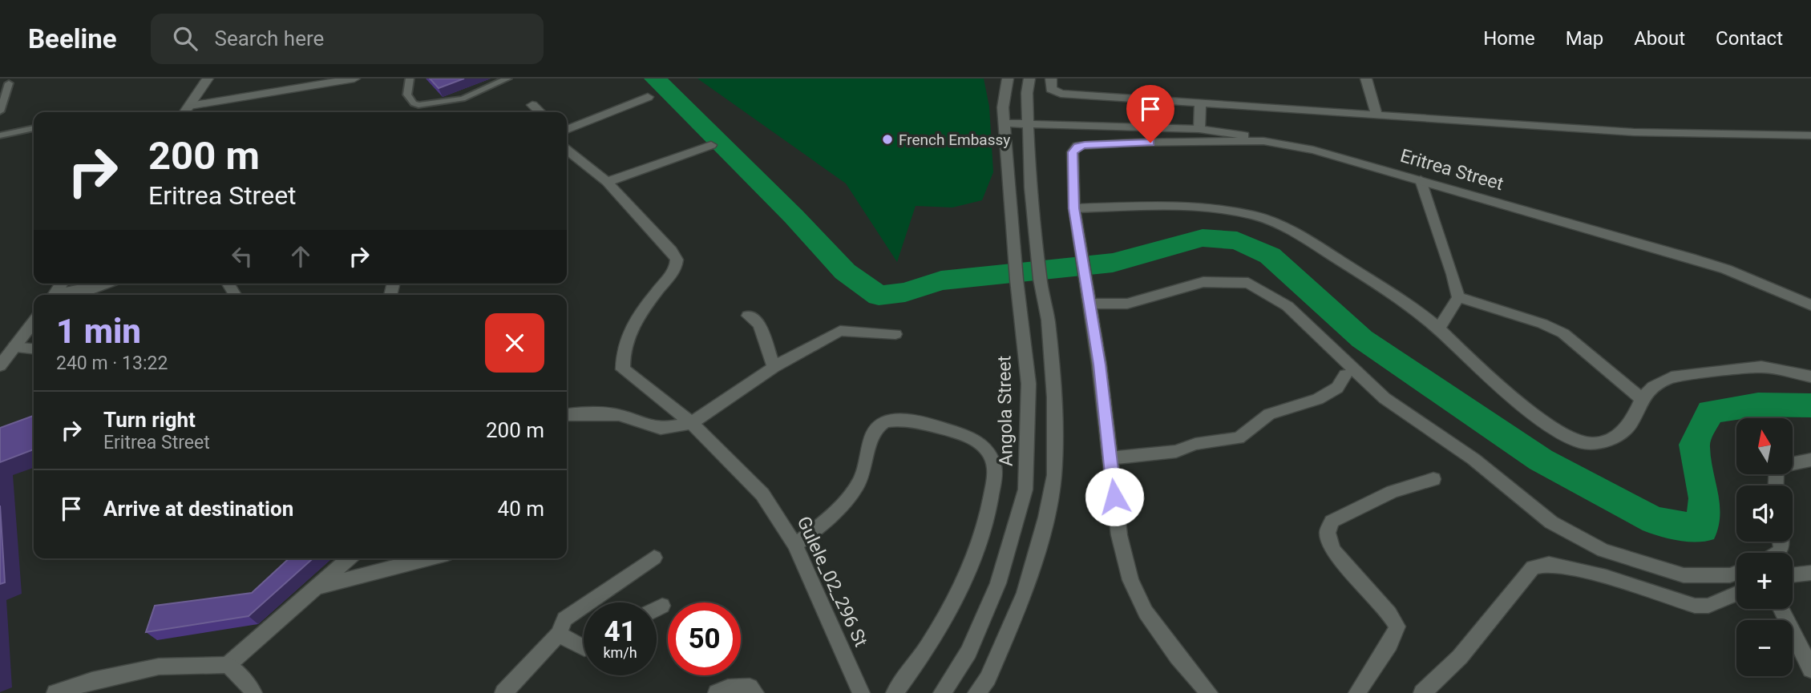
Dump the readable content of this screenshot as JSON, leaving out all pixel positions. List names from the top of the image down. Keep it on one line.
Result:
{"streets":{"street":["Eritrea Street","Angola Street","Gulele_02_296 St"]},"places":["French Embassy"],"north":"top","page":{"header":"Beeline","search":"Search here","nav":["Home","Map","About","Contact"],"turn":["200 m","Eritrea Street"],"heading":["1 min","240 m · 13:22"],"list":[{"name":"Turn right","note":"Eritrea Street","value":"200 m"},{"name":"Arrive at destination","value":"40 m"}],"map_buttons":["+","−"],"speed":"41 km/h","limit":"50"}}
